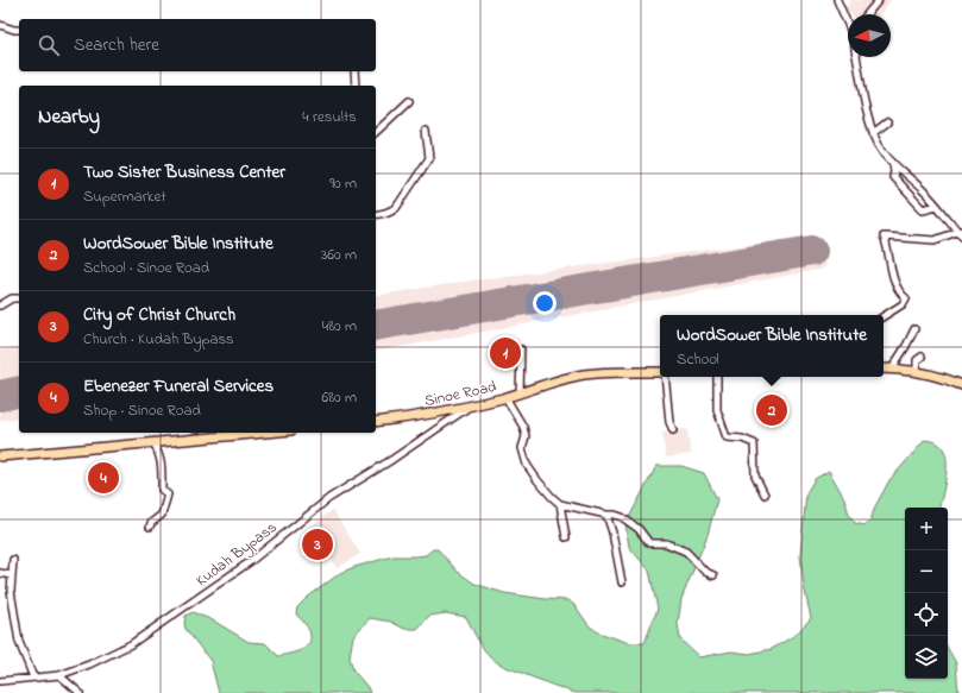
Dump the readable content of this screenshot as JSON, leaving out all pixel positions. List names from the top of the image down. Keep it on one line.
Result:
{"streets":{"highway":["Sinoe Road"],"street":["Kudah Bypass"]},"crossings":[["Sinoe Road","Kudah Bypass"]],"north":"left","page":{"search":"Search here","heading":["Nearby","4 results"],"list":[{"mark":"1","name":"Two Sister Business Center","note":"Supermarket","value":"90 m"},{"mark":"2","name":"WordSower Bible Institute","note":"School · Sinoe Road","value":"360 m"},{"mark":"3","name":"City of Christ Church","note":"Church · Kudah Bypass","value":"480 m"},{"mark":"4","name":"Ebenezer Funeral Services","note":"Shop · Sinoe Road","value":"680 m"}],"popup":["WordSower Bible Institute","School"],"pins":["1","2","4","3"],"map_buttons":["+","−"]}}
